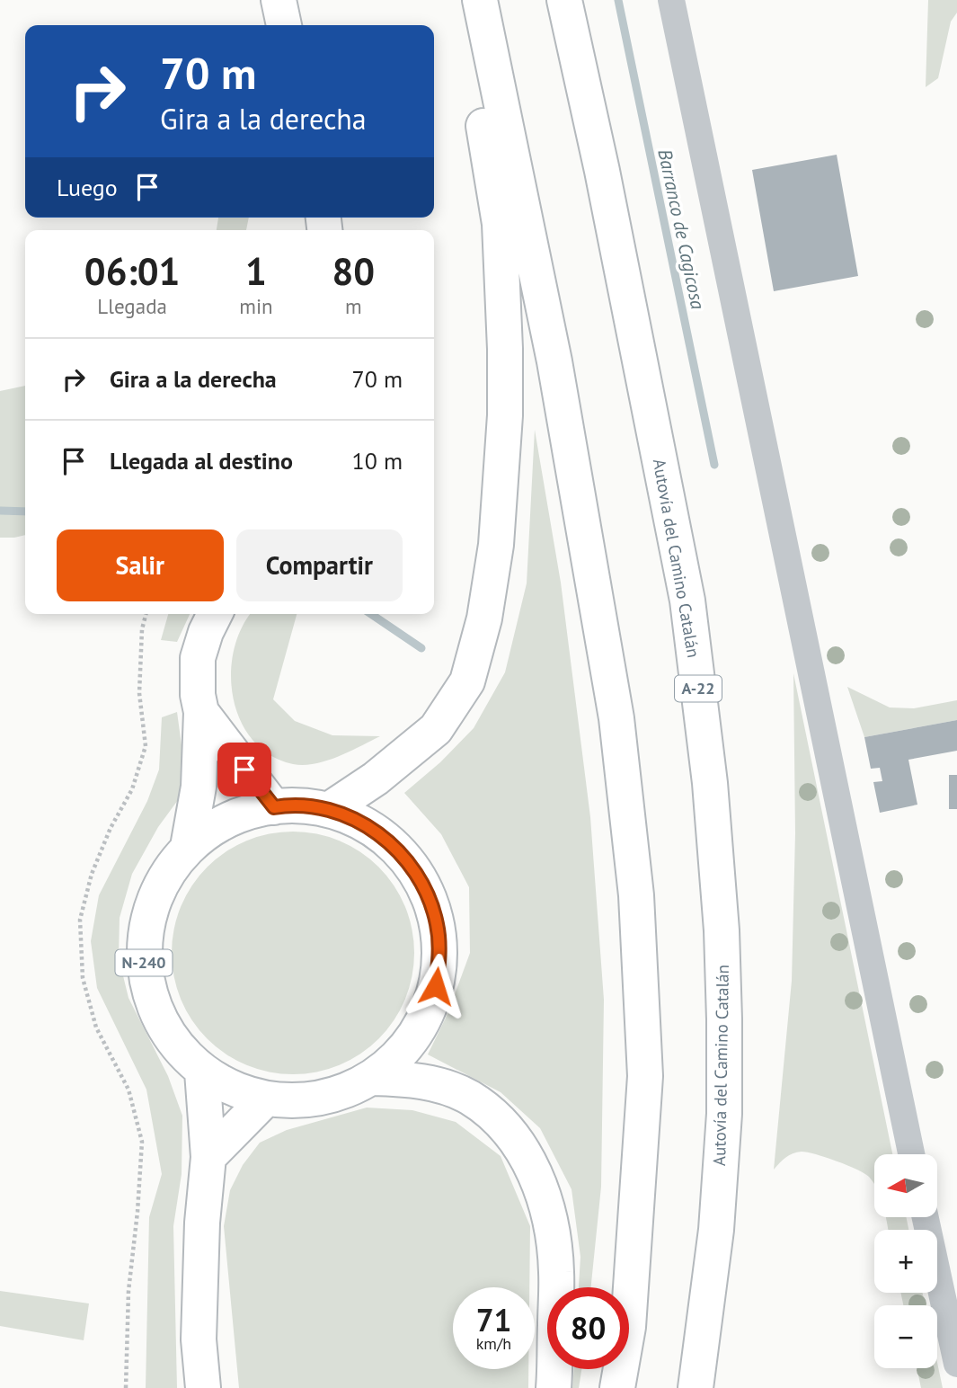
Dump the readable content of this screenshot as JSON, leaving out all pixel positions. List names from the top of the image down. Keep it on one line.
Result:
{"streets":{"highway":["Autovía del Camino Catalán","A-22","N-240"]},"water":["Barranco de Cagicosa"],"north":"left","page":{"turn":["70 m","Gira a la derecha"],"then":"Luego","eta":["06:01","Llegada","1","min","80","m"],"list":[{"name":"Gira a la derecha","value":"70 m"},{"name":"Llegada al destino","value":"10 m"}],"buttons":["Salir","Compartir"],"map_buttons":["+","−"],"speed":"71 km/h","limit":"80"}}
